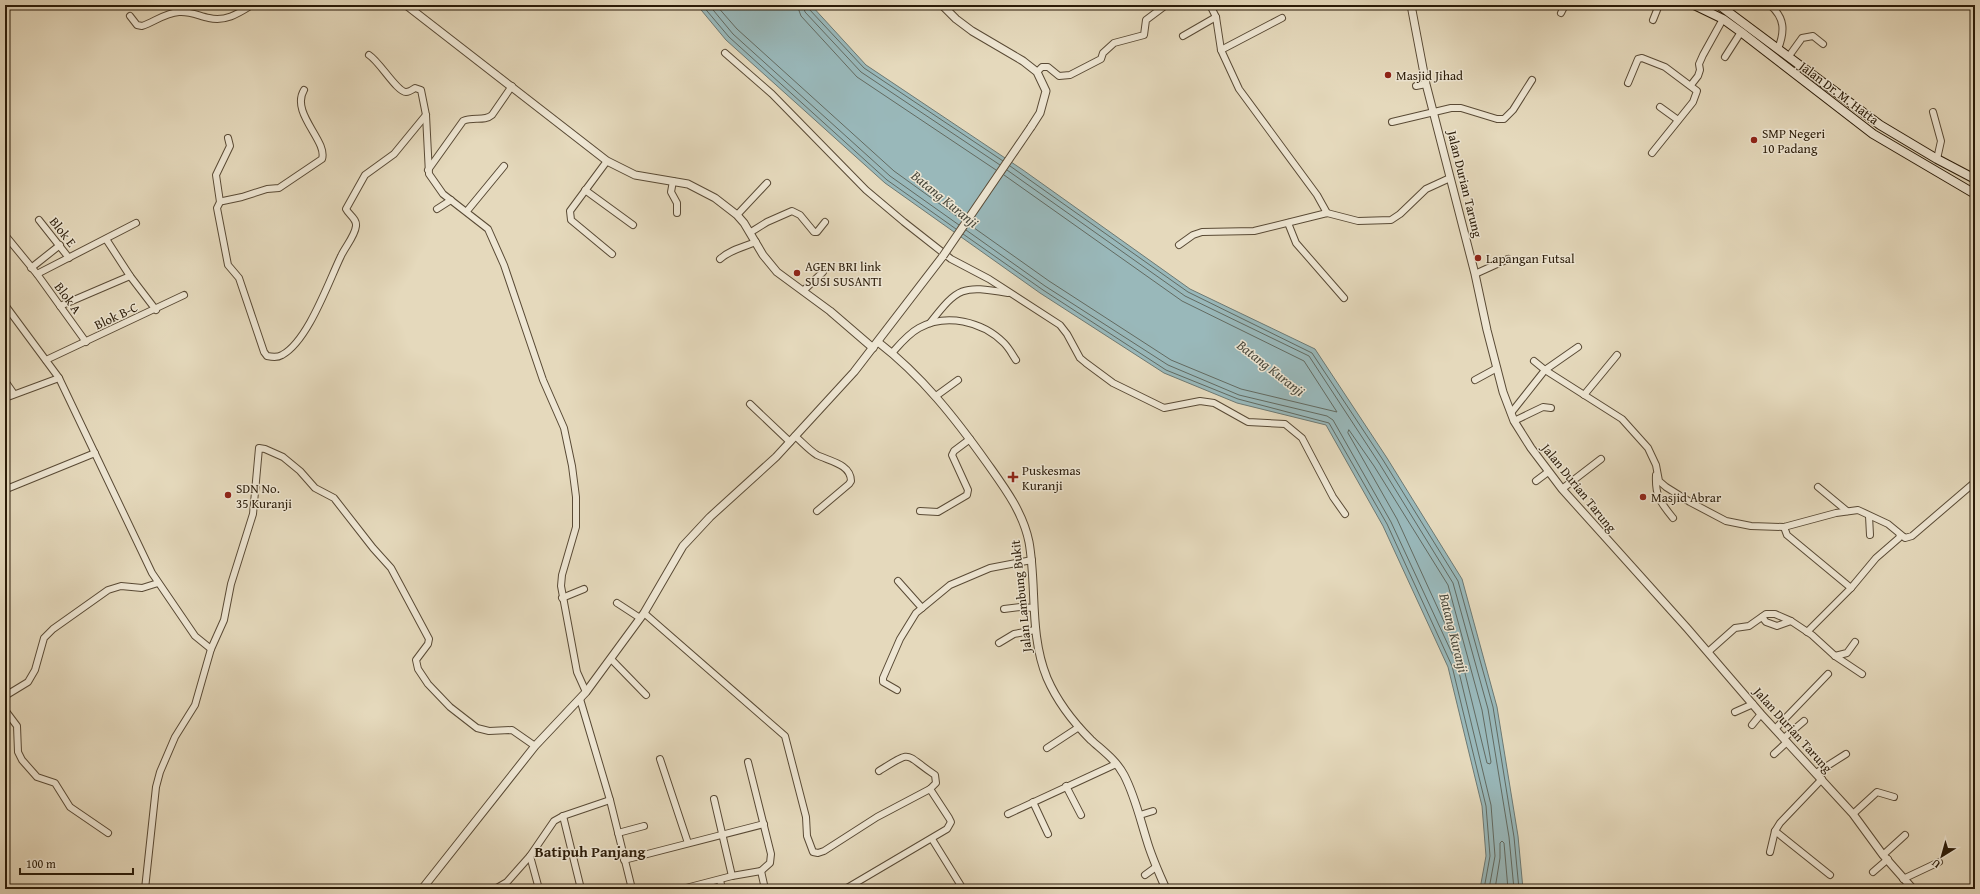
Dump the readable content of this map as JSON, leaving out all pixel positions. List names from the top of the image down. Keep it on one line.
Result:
{"streets":{"main road":["Jalan Dr. M. Hatta"],"street":["Jalan Durian Tarung","Blok E","Blok A","Blok B-C","Jalan Lambung Bukit"]},"crossings":[["Blok A","Blok B-C"]],"districts":["Batipuh Panjang"],"water":["Batang Kuranji"],"places":{"other":["Masjid Jihad","SMP Negeri 10 Padang","Lapangan Futsal","AGEN BRI link SUSI SUSANTI","SDN No. 35 Kuranji","Masjid Abrar"],"health":["Puskesmas Kuranji"]},"scale_bar":"100 m","north":"bottom left"}
